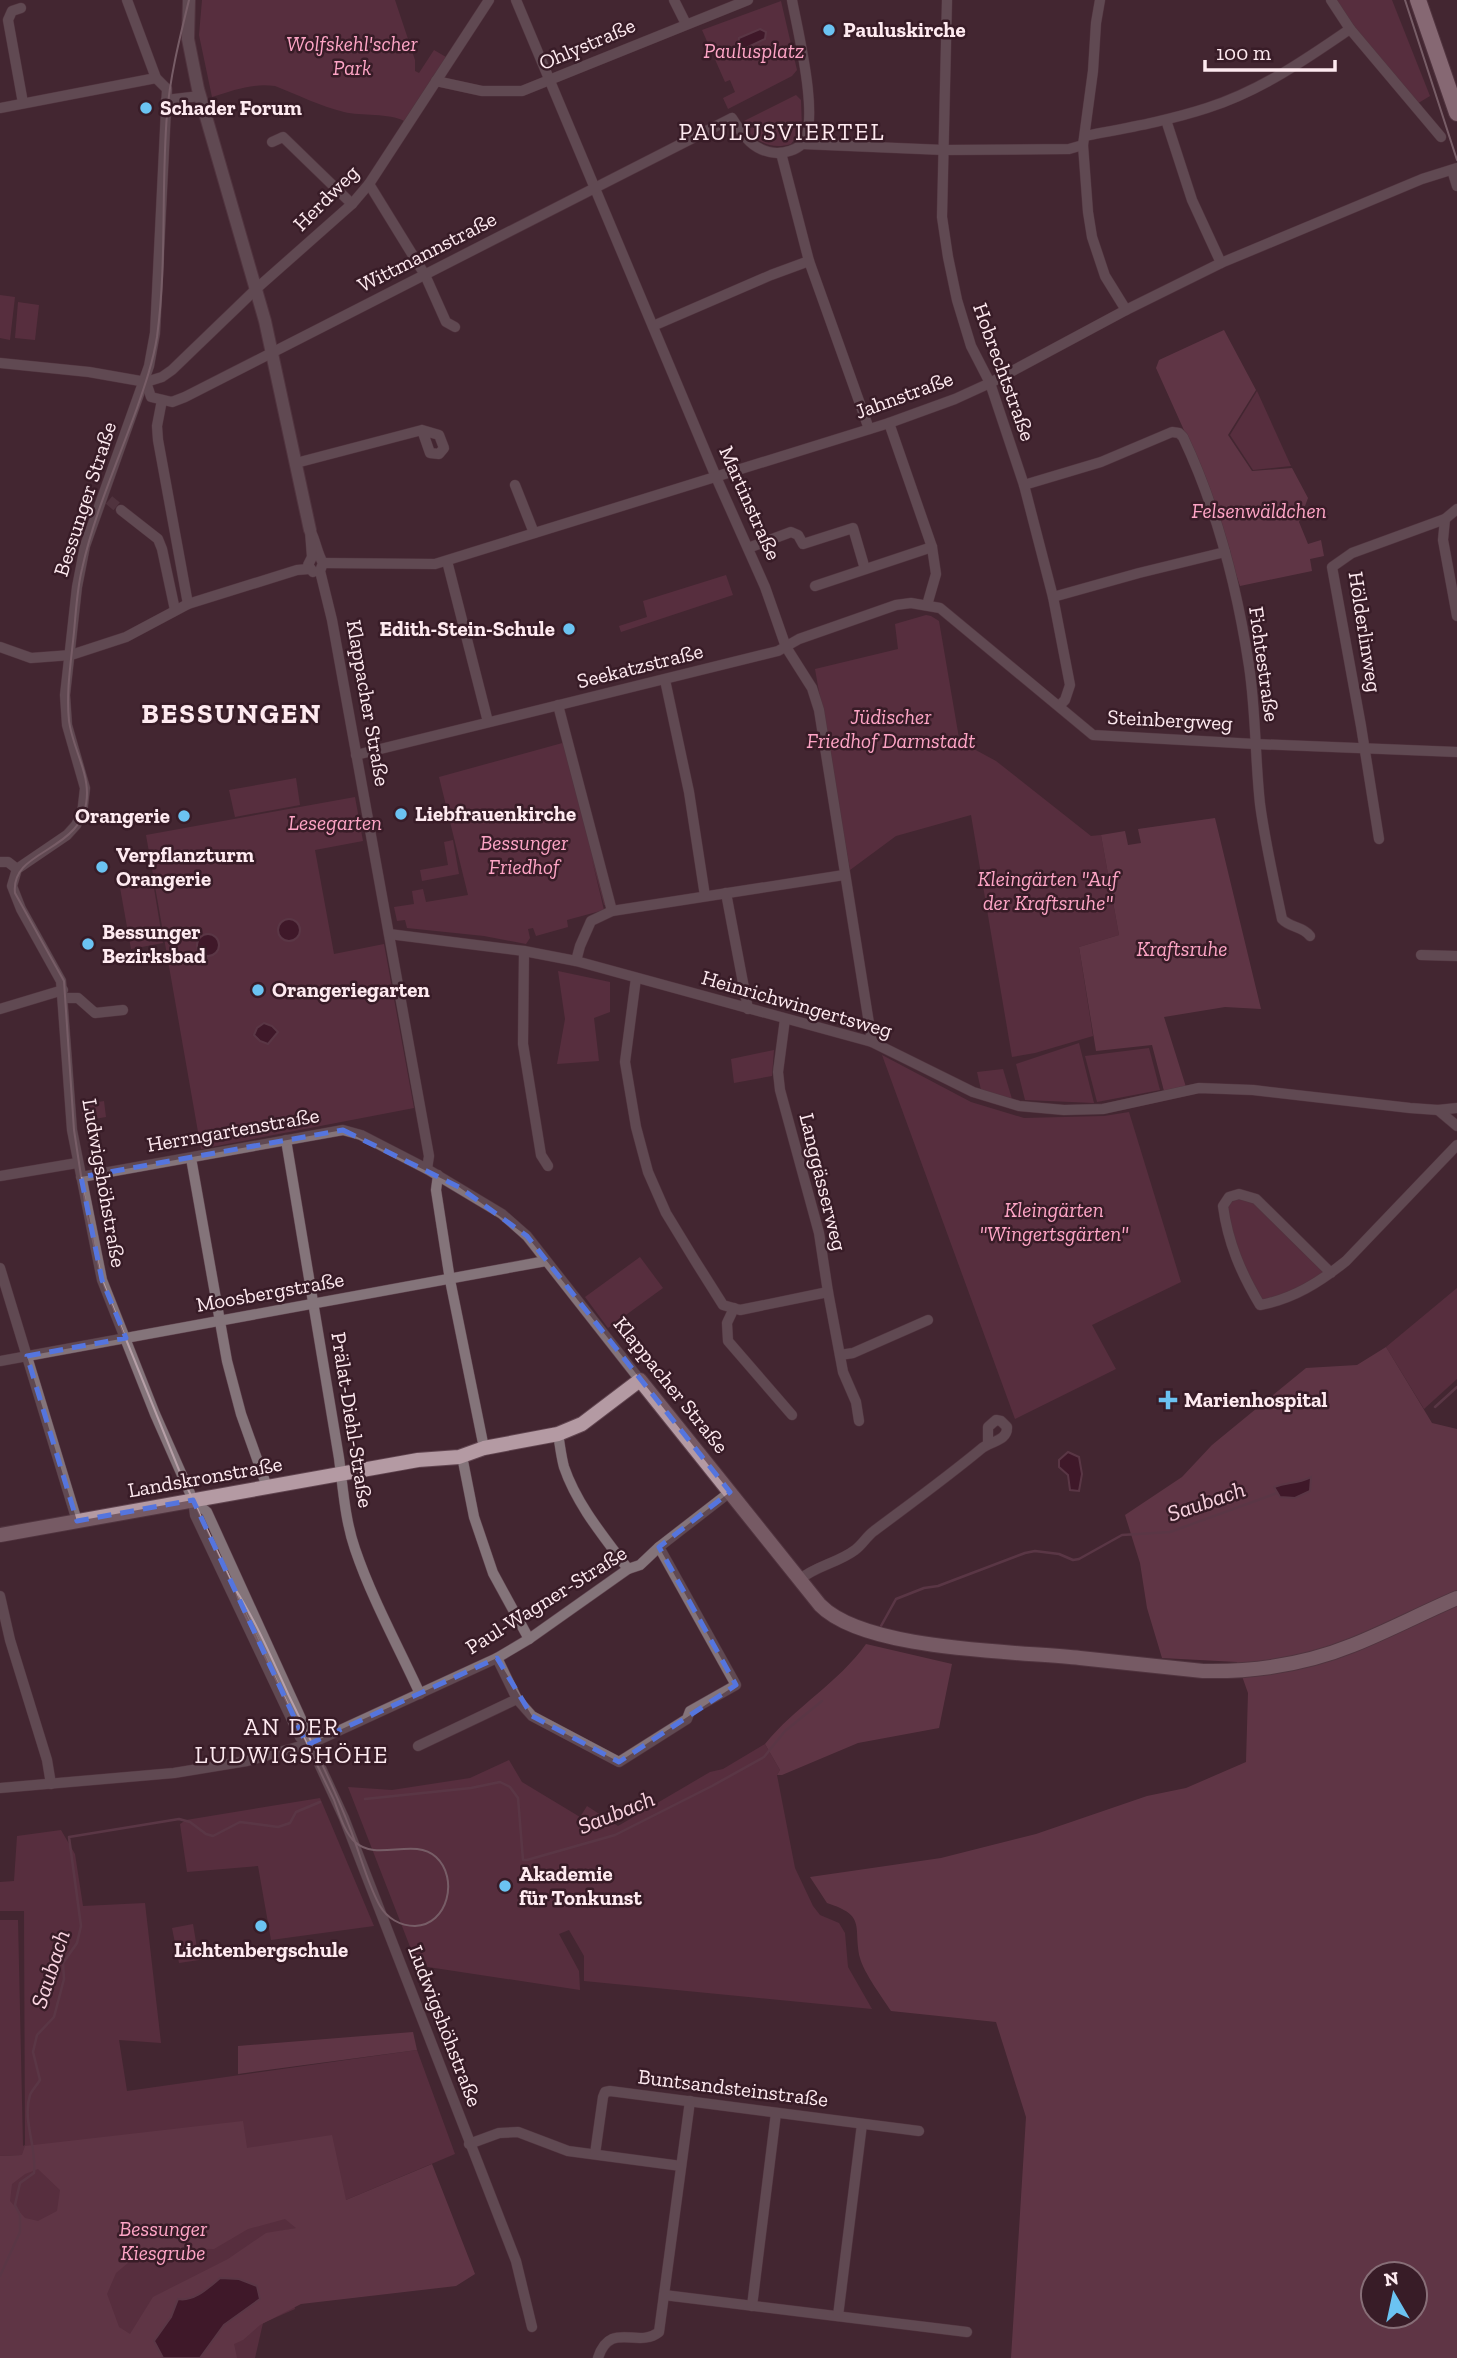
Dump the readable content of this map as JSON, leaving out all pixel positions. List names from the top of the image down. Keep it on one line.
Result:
{"streets":{"main road":["Klappacher Straße","Landskronstraße"],"street":["Ohlystraße","Herdweg","Wittmannstraße","Hobrechtstraße","Jahnstraße","Bessunger Straße","Martinstraße","Hölderlinweg","Fichtestraße","Seekatzstraße","Steinbergweg","Heinrichwingertsweg","Herrngartenstraße","Langgässerweg","Ludwigshöhstraße","Moosbergstraße","Prälat-Diehl-Straße","Paul-Wagner-Straße","Buntsandsteinstraße"]},"crossings":[["Ohlystraße","Herdweg"],["Ohlystraße","Martinstraße"],["Herdweg","Bessunger Straße"],["Herdweg","Klappacher Straße"],["Wittmannstraße","Martinstraße"],["Wittmannstraße","Klappacher Straße"],["Hobrechtstraße","Jahnstraße"],["Hobrechtstraße","Fichtestraße"],["Hobrechtstraße","Steinbergweg"],["Jahnstraße","Martinstraße"],["Jahnstraße","Klappacher Straße"],["Bessunger Straße","Ludwigshöhstraße"],["Martinstraße","Seekatzstraße"],["Martinstraße","Heinrichwingertsweg"],["Hölderlinweg","Steinbergweg"],["Fichtestraße","Steinbergweg"],["Seekatzstraße","Klappacher Straße"],["Seekatzstraße","Steinbergweg"],["Klappacher Straße","Heinrichwingertsweg"],["Klappacher Straße","Herrngartenstraße"],["Klappacher Straße","Moosbergstraße"],["Klappacher Straße","Landskronstraße"],["Klappacher Straße","Paul-Wagner-Straße"],["Heinrichwingertsweg","Langgässerweg"],["Herrngartenstraße","Ludwigshöhstraße"],["Herrngartenstraße","Prälat-Diehl-Straße"],["Ludwigshöhstraße","Moosbergstraße"],["Ludwigshöhstraße","Landskronstraße"],["Ludwigshöhstraße","Paul-Wagner-Straße"],["Moosbergstraße","Prälat-Diehl-Straße"],["Prälat-Diehl-Straße","Landskronstraße"],["Prälat-Diehl-Straße","Paul-Wagner-Straße"]],"districts":["PAULUSVIERTEL","BESSUNGEN","AN DER LUDWIGSHÖHE"],"water":["Saubach"],"parks":["Wolfskehl'scher Park","Paulusplatz","Felsenwäldchen","Jüdischer Friedhof Darmstadt","Lesegarten","Bessunger Friedhof","Kleingärten \"Auf der Kraftsruhe\"","Kraftsruhe","Kleingärten \"Wingertsgärten\"","Bessunger Kiesgrube"],"places":{"other":["Pauluskirche","Schader Forum","Edith-Stein-Schule","Liebfrauenkirche","Orangerie","Verpflanzturm Orangerie","Bessunger Bezirksbad","Orangeriegarten","Akademie für Tonkunst","Lichtenbergschule"],"health":["Marienhospital"]},"scale_bar":"100 m","north":"top"}
